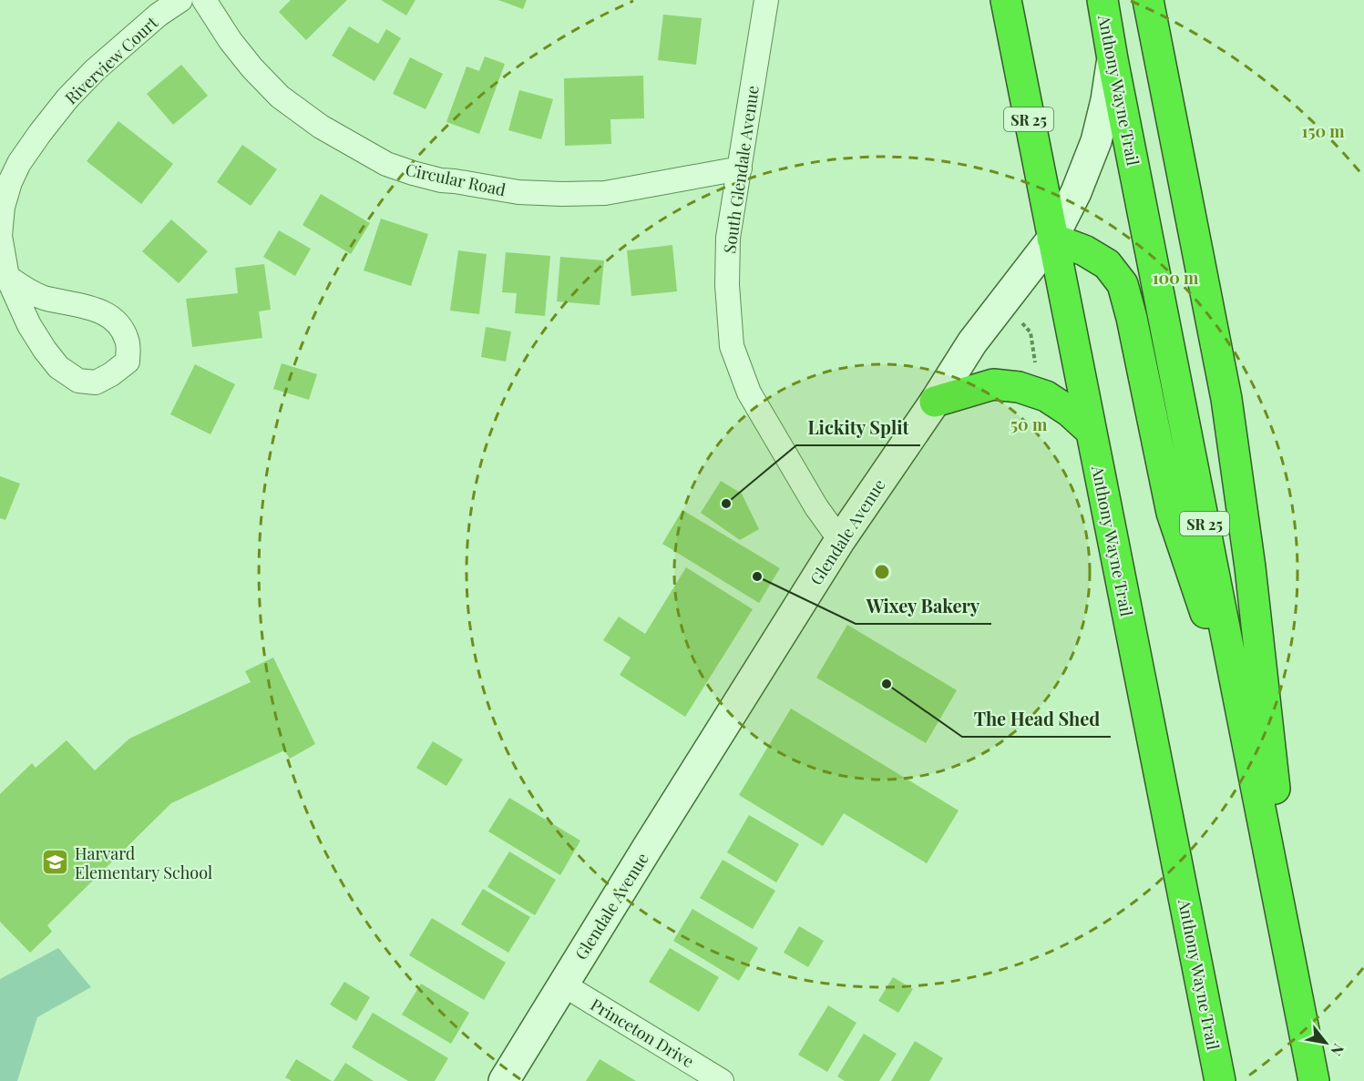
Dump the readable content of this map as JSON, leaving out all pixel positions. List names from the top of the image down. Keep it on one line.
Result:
{"streets":{"highway":["Anthony Wayne Trail","SR 25"],"street":["Riverview Court","South Glendale Avenue","Circular Road","Glendale Avenue","Princeton Drive"]},"crossings":[["Anthony Wayne Trail","Glendale Avenue"],["South Glendale Avenue","Circular Road"],["South Glendale Avenue","Glendale Avenue"],["Glendale Avenue","Princeton Drive"]],"places":{"other":["Lickity Split","Wixey Bakery","The Head Shed"],"school or university":["Harvard Elementary School"]},"north":"bottom right","rings":["150 m","100 m","50 m"]}
